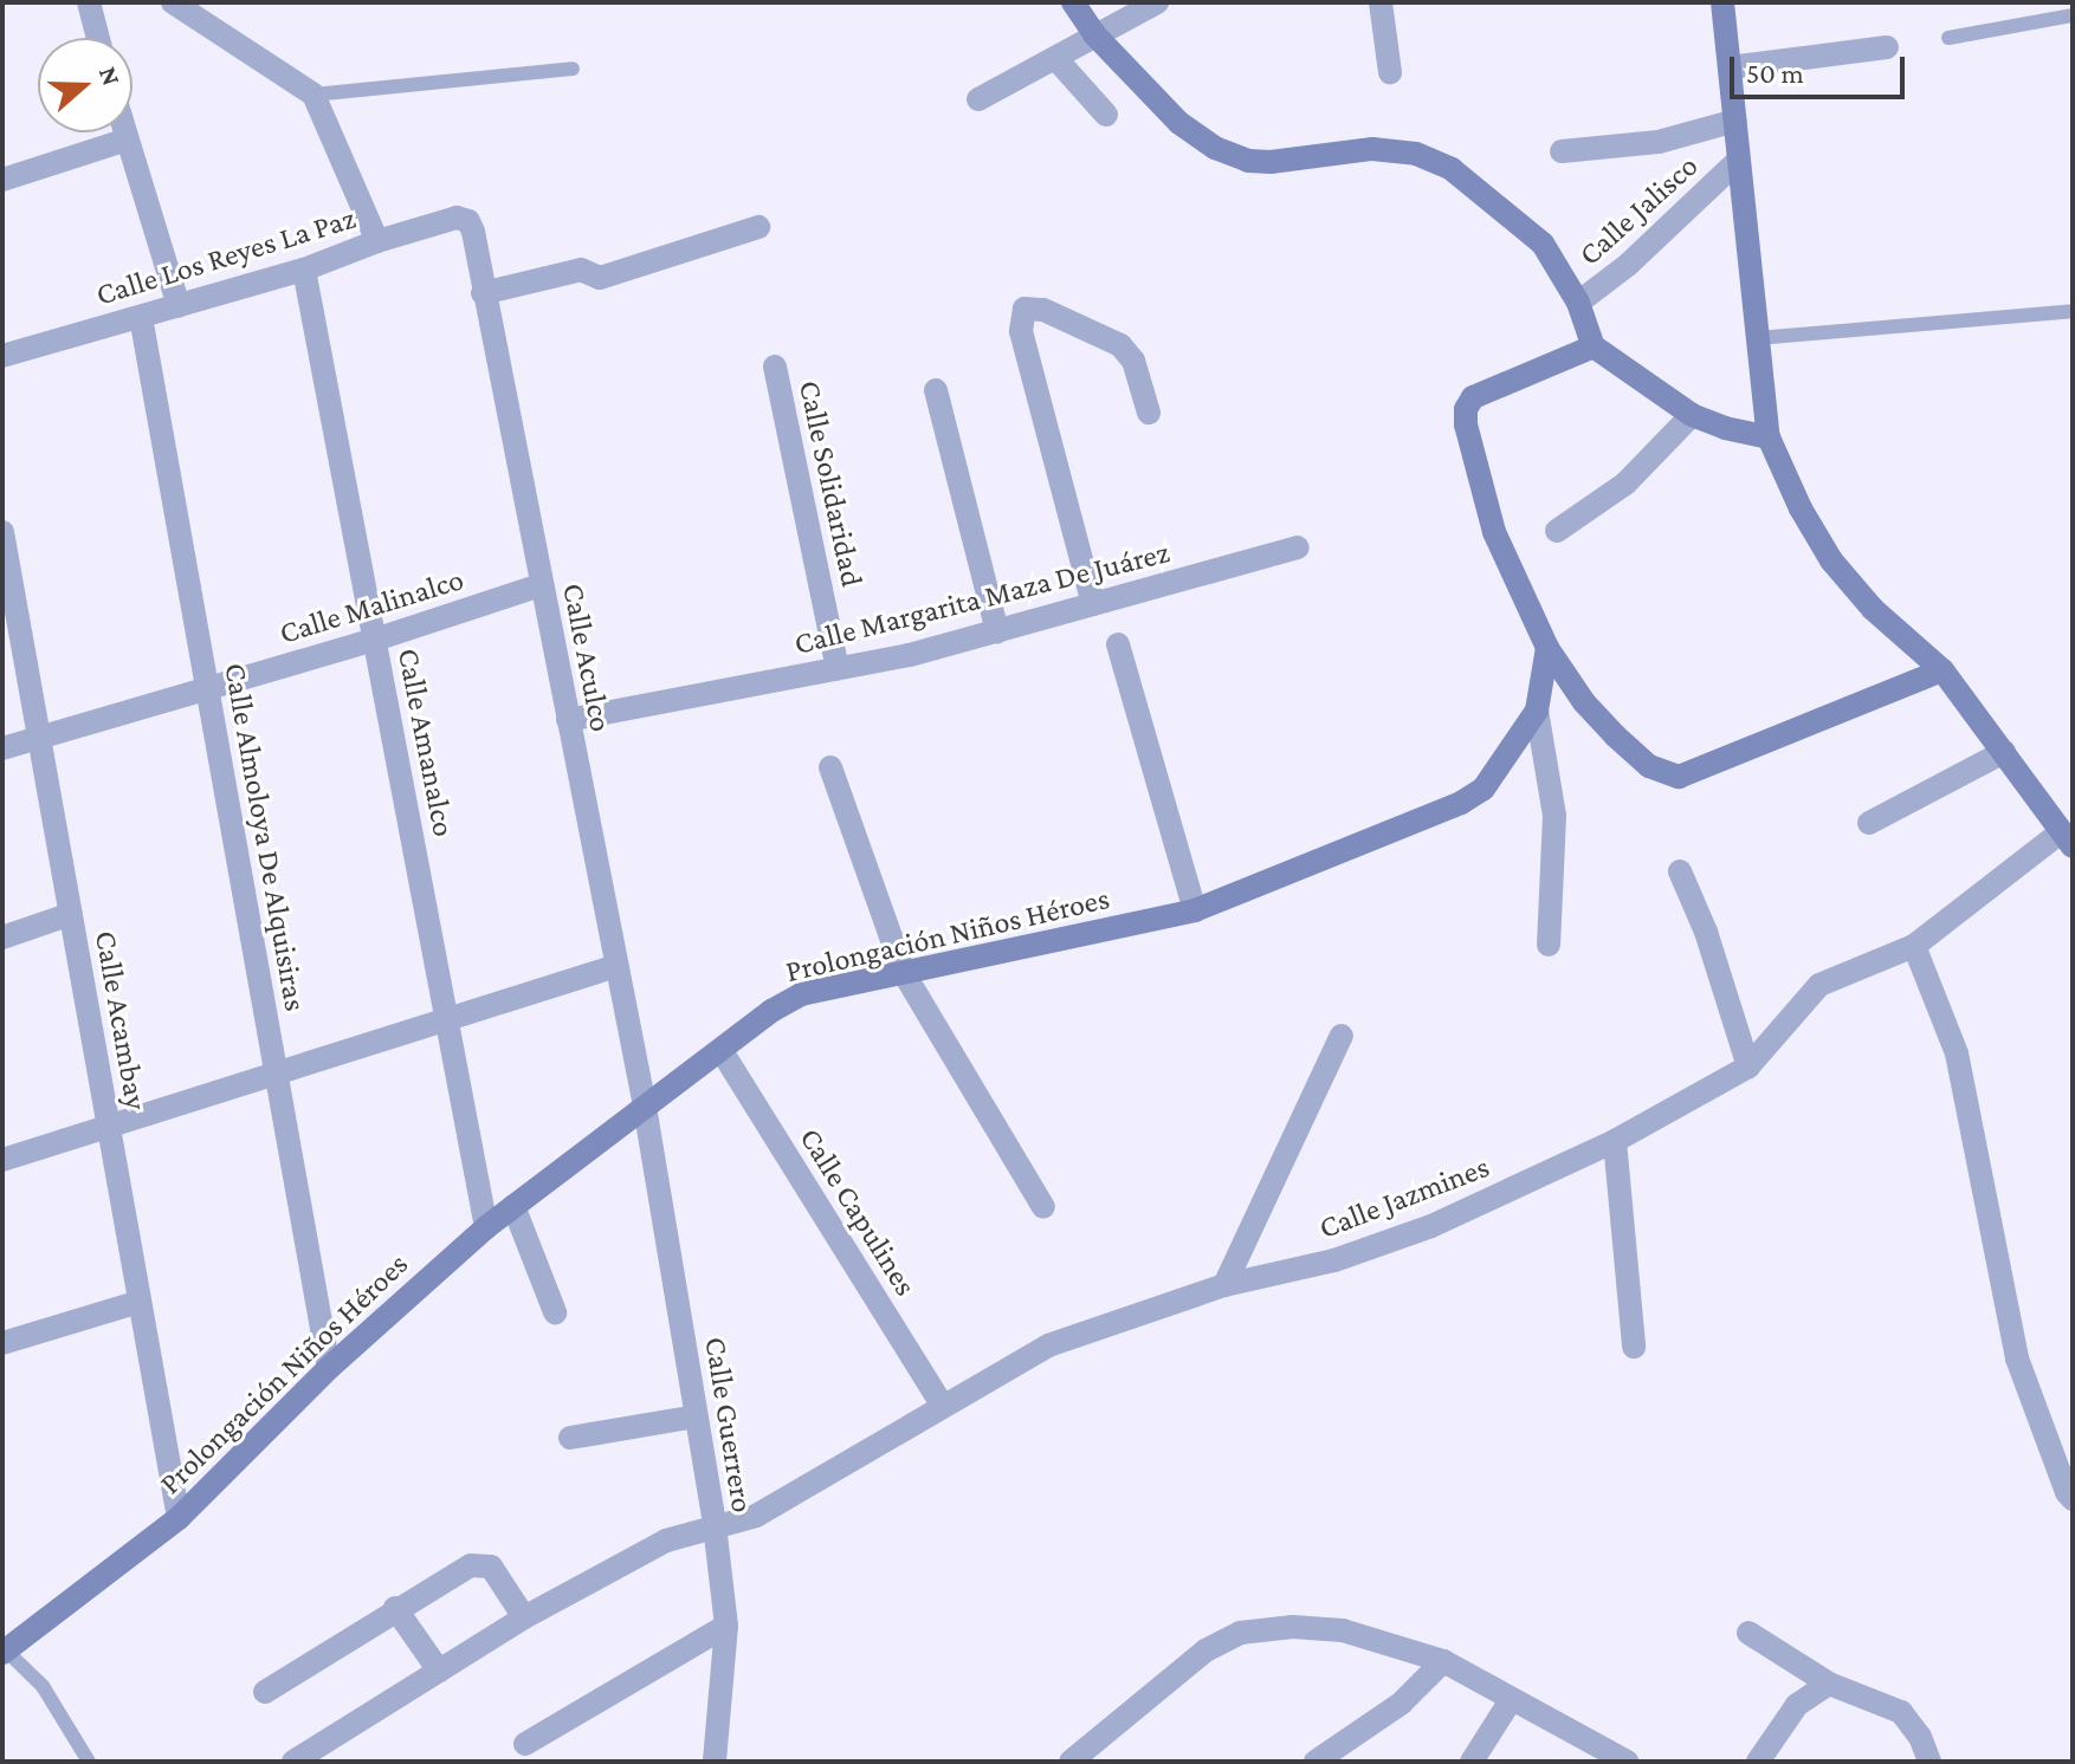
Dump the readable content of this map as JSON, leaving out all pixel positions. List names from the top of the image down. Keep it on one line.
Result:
{"streets":{"main road":["Prolongación Niños Héroes"],"street":["Calle Jalisco","Calle Los Reyes La Paz","Calle Solidaridad","Calle Margarita Maza De Juárez","Calle Malinalco","Calle Aculco","Calle Amanalco","Calle Almoloya De Alquisiras","Calle Acambay","Calle Jazmines","Calle Capulines","Calle Guerrero"]},"crossings":[["Calle Los Reyes La Paz","Calle Aculco"],["Calle Los Reyes La Paz","Calle Amanalco"],["Calle Los Reyes La Paz","Calle Almoloya De Alquisiras"],["Calle Solidaridad","Calle Margarita Maza De Juárez"],["Calle Margarita Maza De Juárez","Calle Aculco"],["Calle Malinalco","Calle Aculco"],["Calle Malinalco","Calle Amanalco"],["Calle Malinalco","Calle Almoloya De Alquisiras"],["Calle Malinalco","Calle Acambay"],["Calle Aculco","Prolongación Niños Héroes"],["Calle Aculco","Calle Guerrero"],["Calle Amanalco","Prolongación Niños Héroes"],["Calle Almoloya De Alquisiras","Prolongación Niños Héroes"],["Prolongación Niños Héroes","Calle Acambay"],["Prolongación Niños Héroes","Calle Capulines"],["Prolongación Niños Héroes","Calle Guerrero"],["Calle Jazmines","Calle Capulines"],["Calle Jazmines","Calle Guerrero"]],"scale_bar":"50 m","north":"right"}
